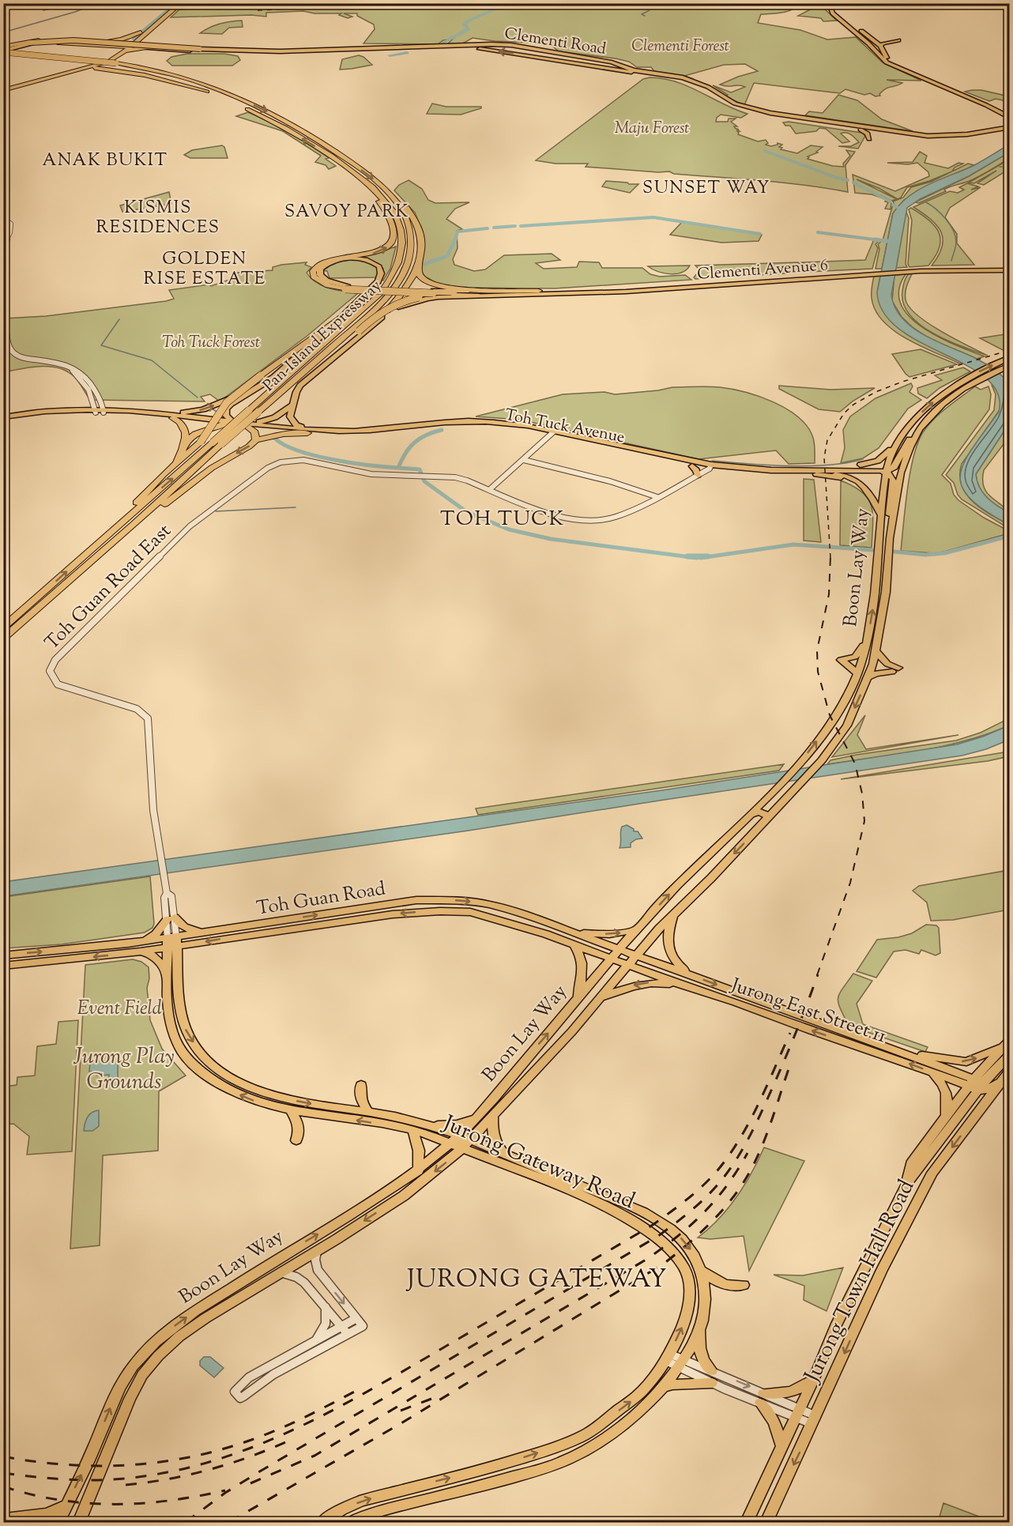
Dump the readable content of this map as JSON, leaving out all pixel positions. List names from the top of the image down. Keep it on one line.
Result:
{"streets":{"highway":["Pan-Island Expressway"],"main road":["Clementi Road","Clementi Avenue 6","Toh Tuck Avenue","Boon Lay Way","Toh Guan Road","Jurong East Street 11","Jurong Gateway Road","Jurong Town Hall Road"],"street":["Toh Guan Road East"]},"crossings":[["Toh Tuck Avenue","Boon Lay Way"],["Toh Tuck Avenue","Toh Guan Road East"],["Boon Lay Way","Toh Guan Road"],["Boon Lay Way","Jurong East Street 11"],["Boon Lay Way","Jurong Gateway Road"],["Toh Guan Road East","Toh Guan Road"],["Toh Guan Road East","Jurong Gateway Road"],["Toh Guan Road","Jurong East Street 11"],["Toh Guan Road","Jurong Gateway Road"],["Jurong East Street 11","Jurong Town Hall Road"]],"districts":["ANAK BUKIT","SUNSET WAY","KISMIS RESIDENCES","SAVOY PARK","GOLDEN RISE ESTATE","TOH TUCK","JURONG GATEWAY"],"parks":["Clementi Forest","Maju Forest","Toh Tuck Forest","Event Field","Jurong Play Grounds"]}
